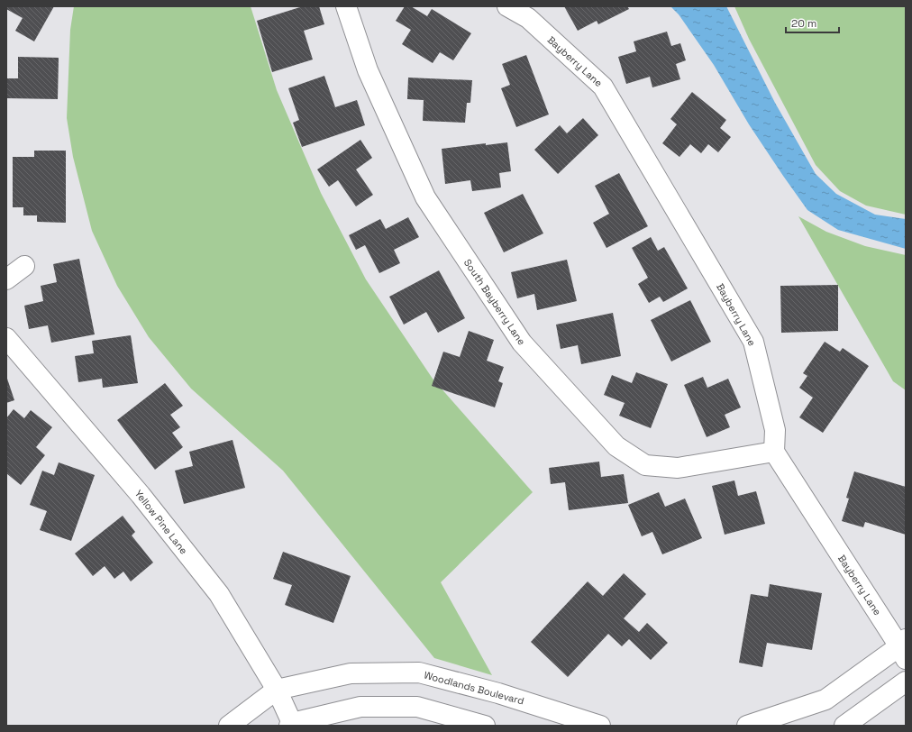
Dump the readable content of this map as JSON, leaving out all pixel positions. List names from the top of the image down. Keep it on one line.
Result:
{"streets":{"street":["Bayberry Lane","South Bayberry Lane","Yellow Pine Lane","Woodlands Boulevard"]},"crossings":[["Bayberry Lane","South Bayberry Lane"],["Yellow Pine Lane","Woodlands Boulevard"]],"scale_bar":"20 m"}
